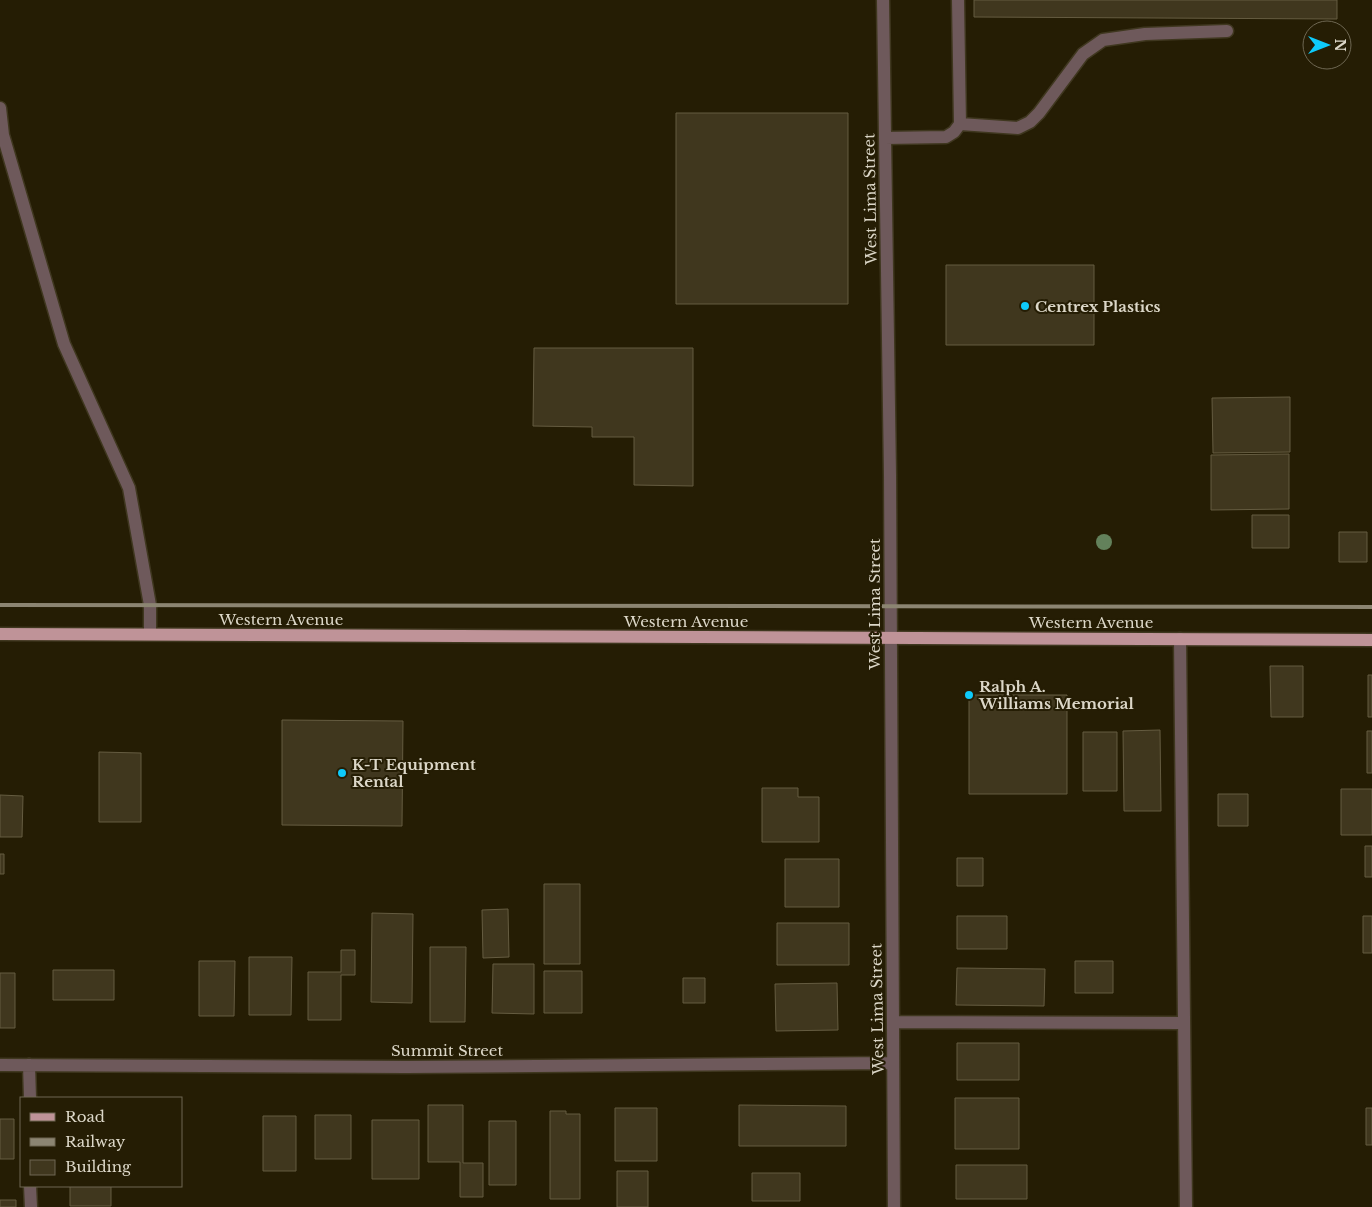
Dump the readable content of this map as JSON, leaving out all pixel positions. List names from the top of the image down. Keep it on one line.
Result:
{"streets":{"main road":["Western Avenue"],"street":["West Lima Street","Summit Street"]},"crossings":[["West Lima Street","Western Avenue"],["West Lima Street","Summit Street"]],"places":["Centrex Plastics","Ralph A. Williams Memorial","K-T Equipment Rental"],"legend":["Road","Railway","Building"],"north":"right"}
